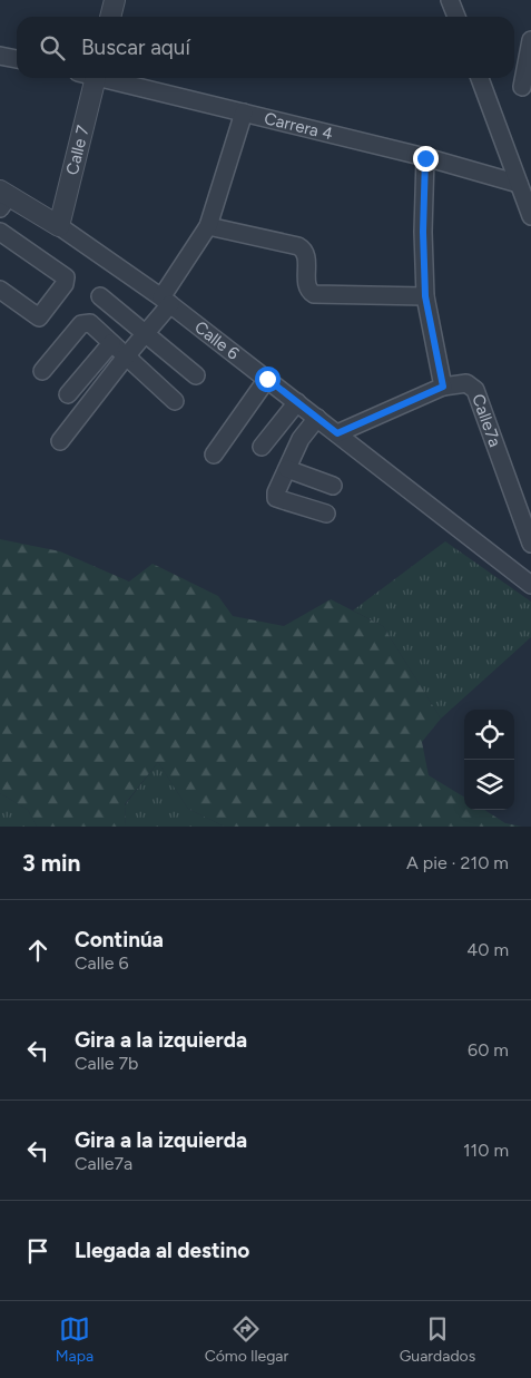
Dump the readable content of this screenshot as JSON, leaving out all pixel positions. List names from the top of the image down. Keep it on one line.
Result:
{"streets":{"street":["Carrera 4","Calle 7","Calle 6","Calle7a"]},"crossings":[["Calle 7","Calle 6"]],"page":{"search":"Buscar aquí","heading":["3 min","A pie · 210 m"],"list":[["Continúa","Calle 6","40 m"],["Gira a la izquierda","Calle 7b","60 m"],["Gira a la izquierda","Calle7a","110 m"],"Llegada al destino"],"nav":["Mapa","Cómo llegar","Guardados"]}}
